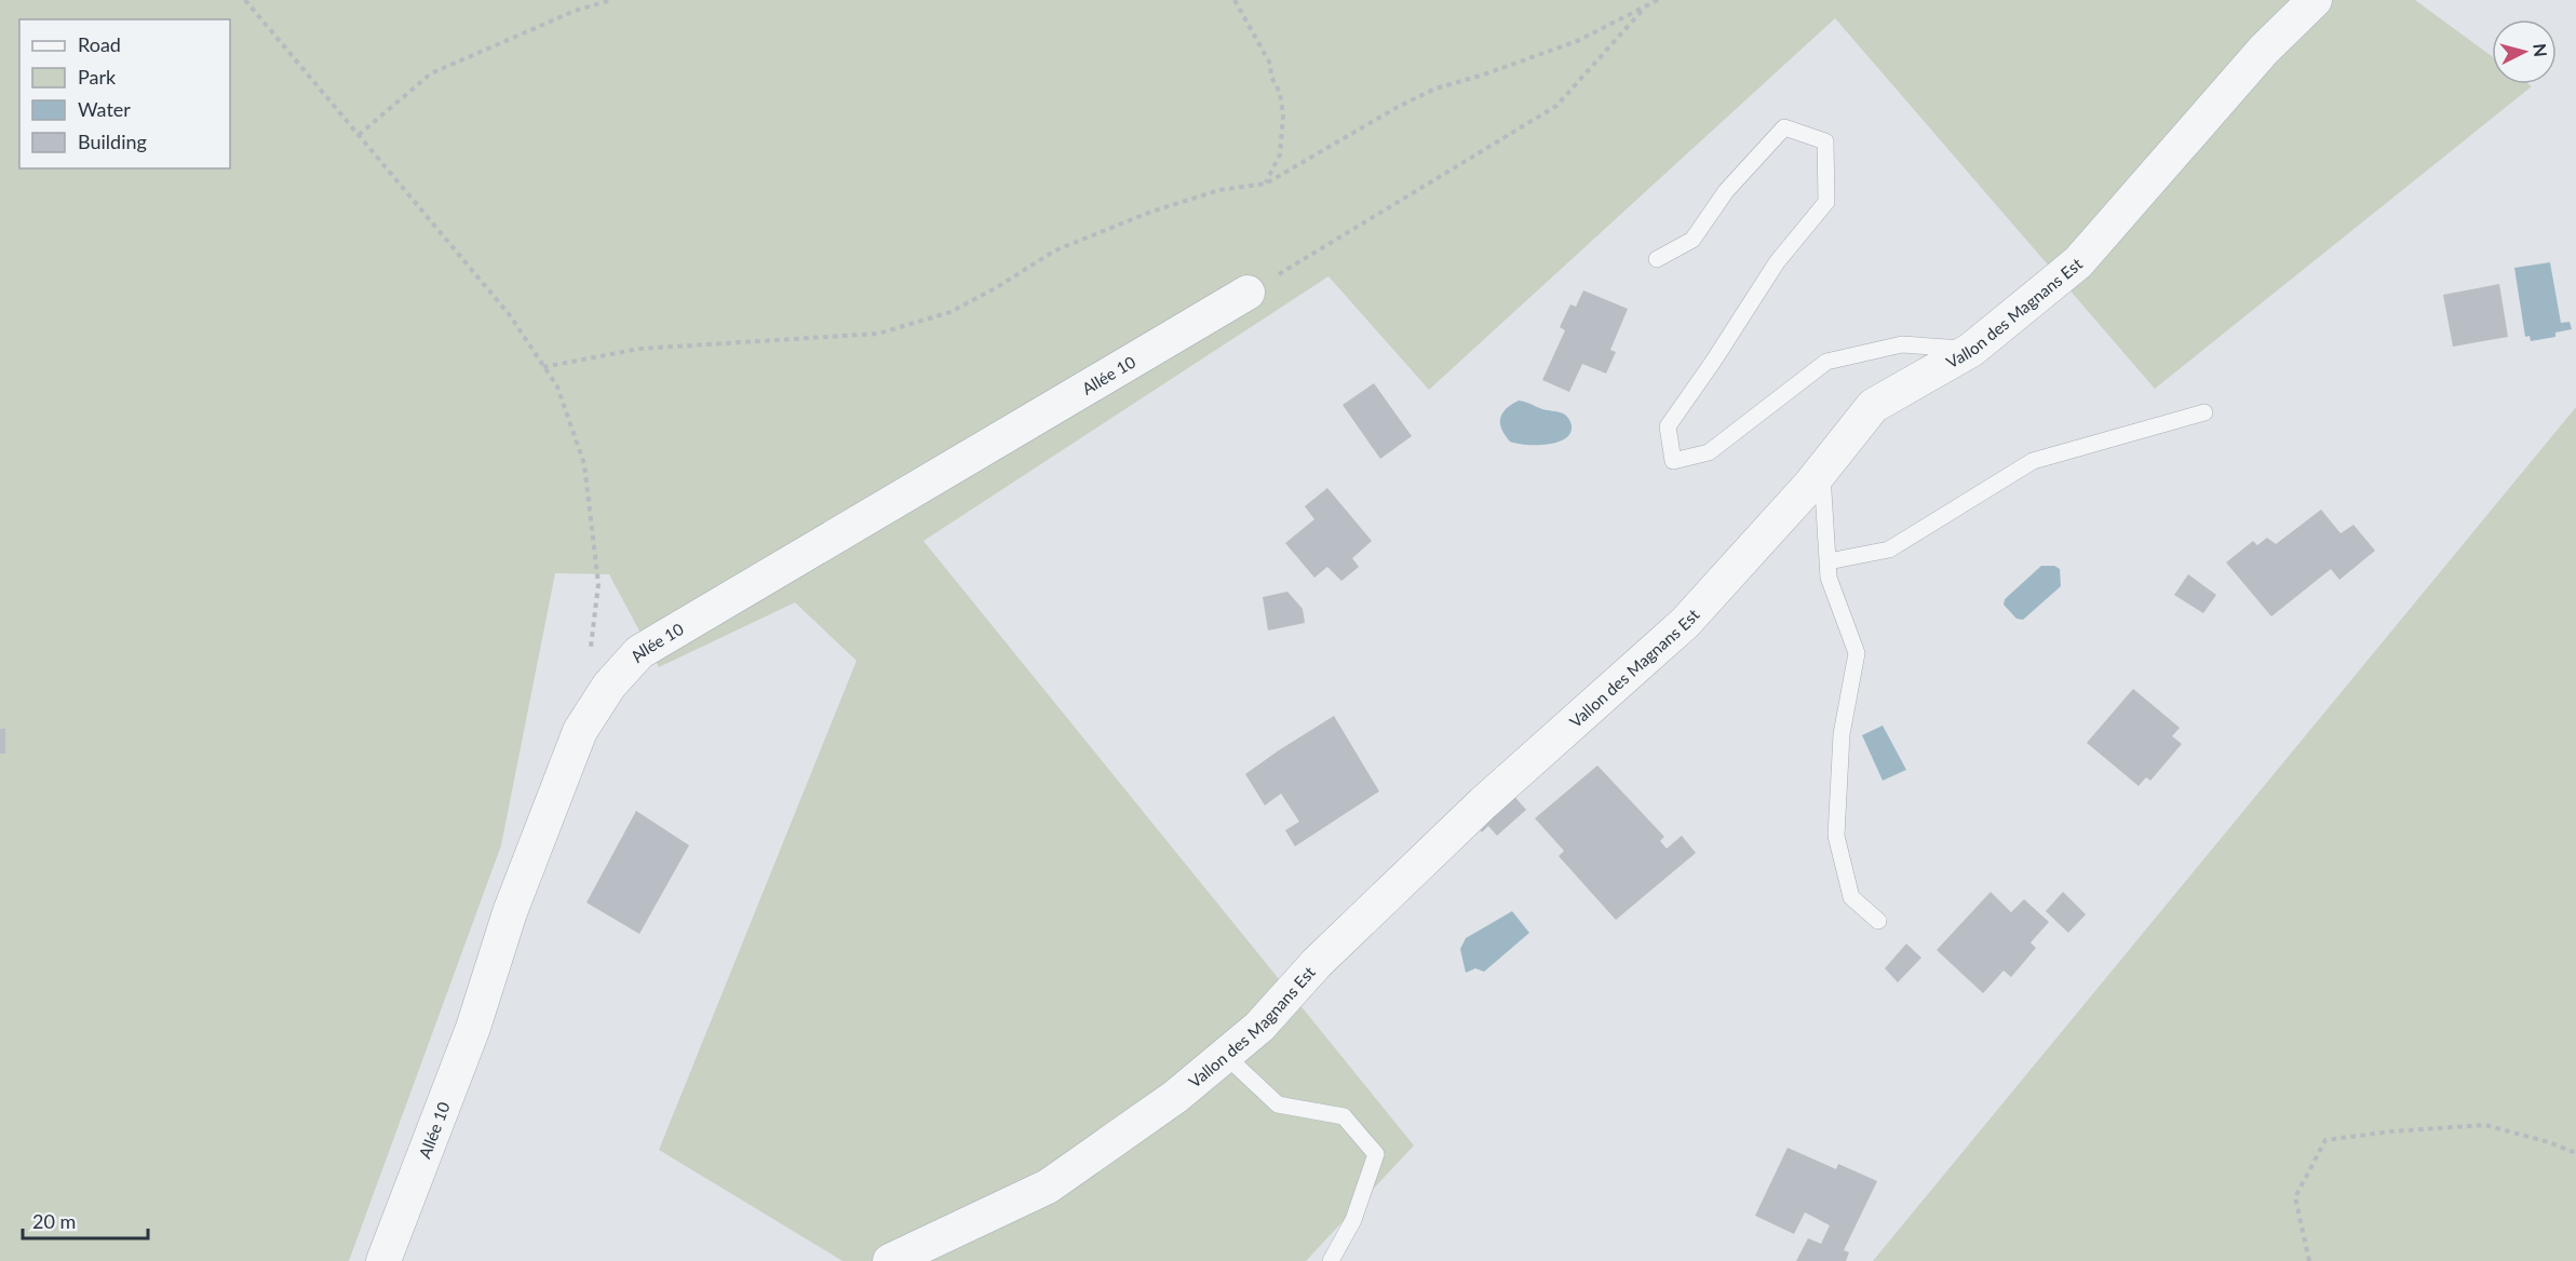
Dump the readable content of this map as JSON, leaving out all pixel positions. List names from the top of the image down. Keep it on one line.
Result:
{"streets":{"street":["Vallon des Magnans Est","Allée 10"]},"legend":["Road","Park","Water","Building"],"scale_bar":"20 m","north":"right"}
